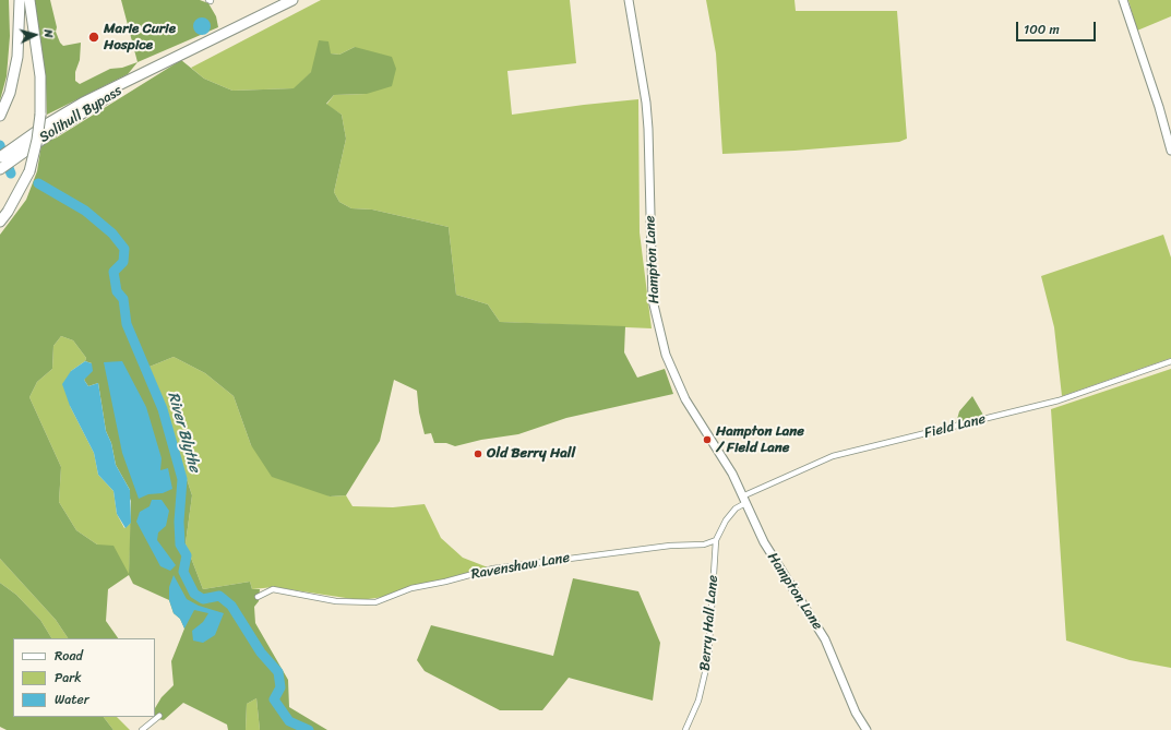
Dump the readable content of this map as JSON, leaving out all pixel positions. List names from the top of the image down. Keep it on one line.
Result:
{"streets":{"highway":["Solihull Bypass"],"main road":["Hampton Lane"],"street":["Field Lane","Ravenshaw Lane","Berry Hall Lane"]},"crossings":[["Hampton Lane","Field Lane"],["Ravenshaw Lane","Berry Hall Lane"]],"water":["River Blythe"],"places":["Marie Curie Hospice","Hampton Lane / Field Lane","Old Berry Hall"],"legend":["Road","Park","Water"],"scale_bar":"100 m","north":"right"}
